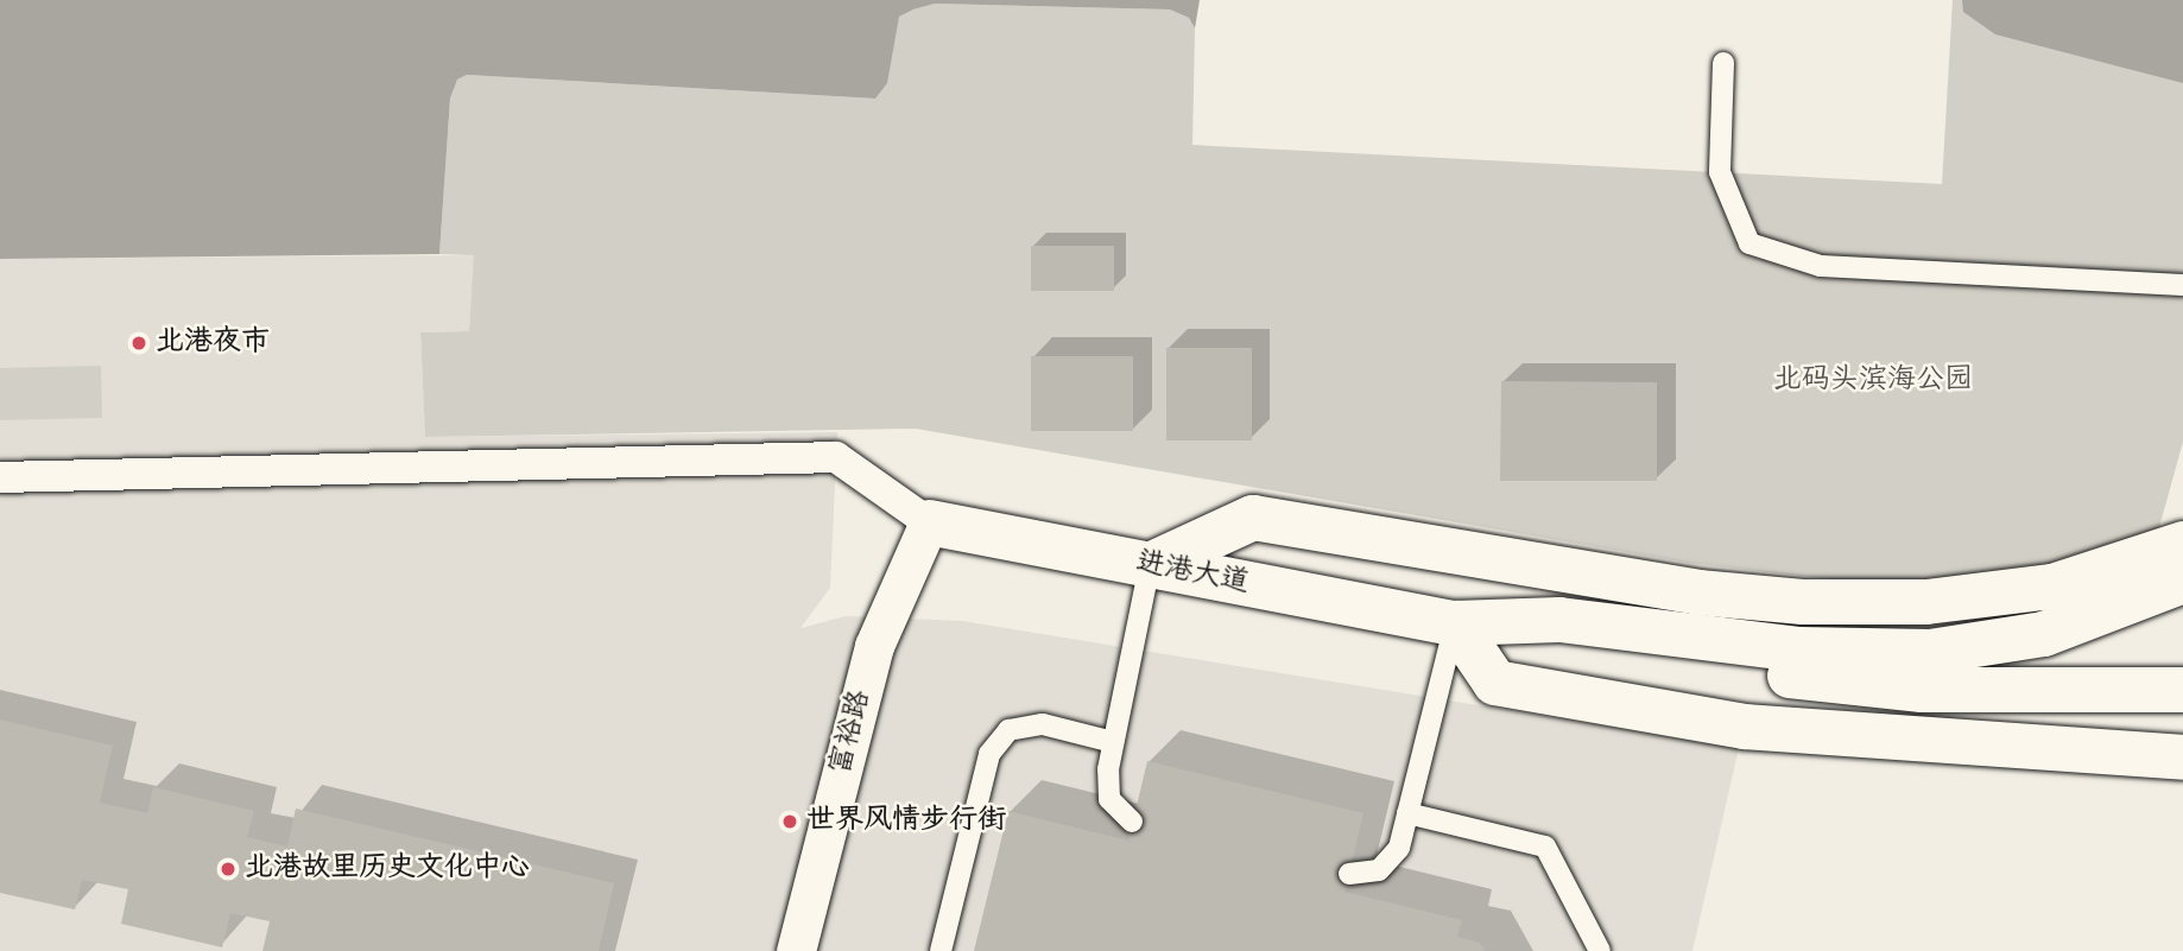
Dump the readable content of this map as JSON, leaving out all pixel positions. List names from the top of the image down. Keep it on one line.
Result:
{"streets":{"street":["进港大道","富裕路"]},"crossings":[["进港大道","富裕路"]],"parks":["北码头滨海公园"],"places":["北港夜市","世界风情步行街","北港故里历史文化中心"]}
